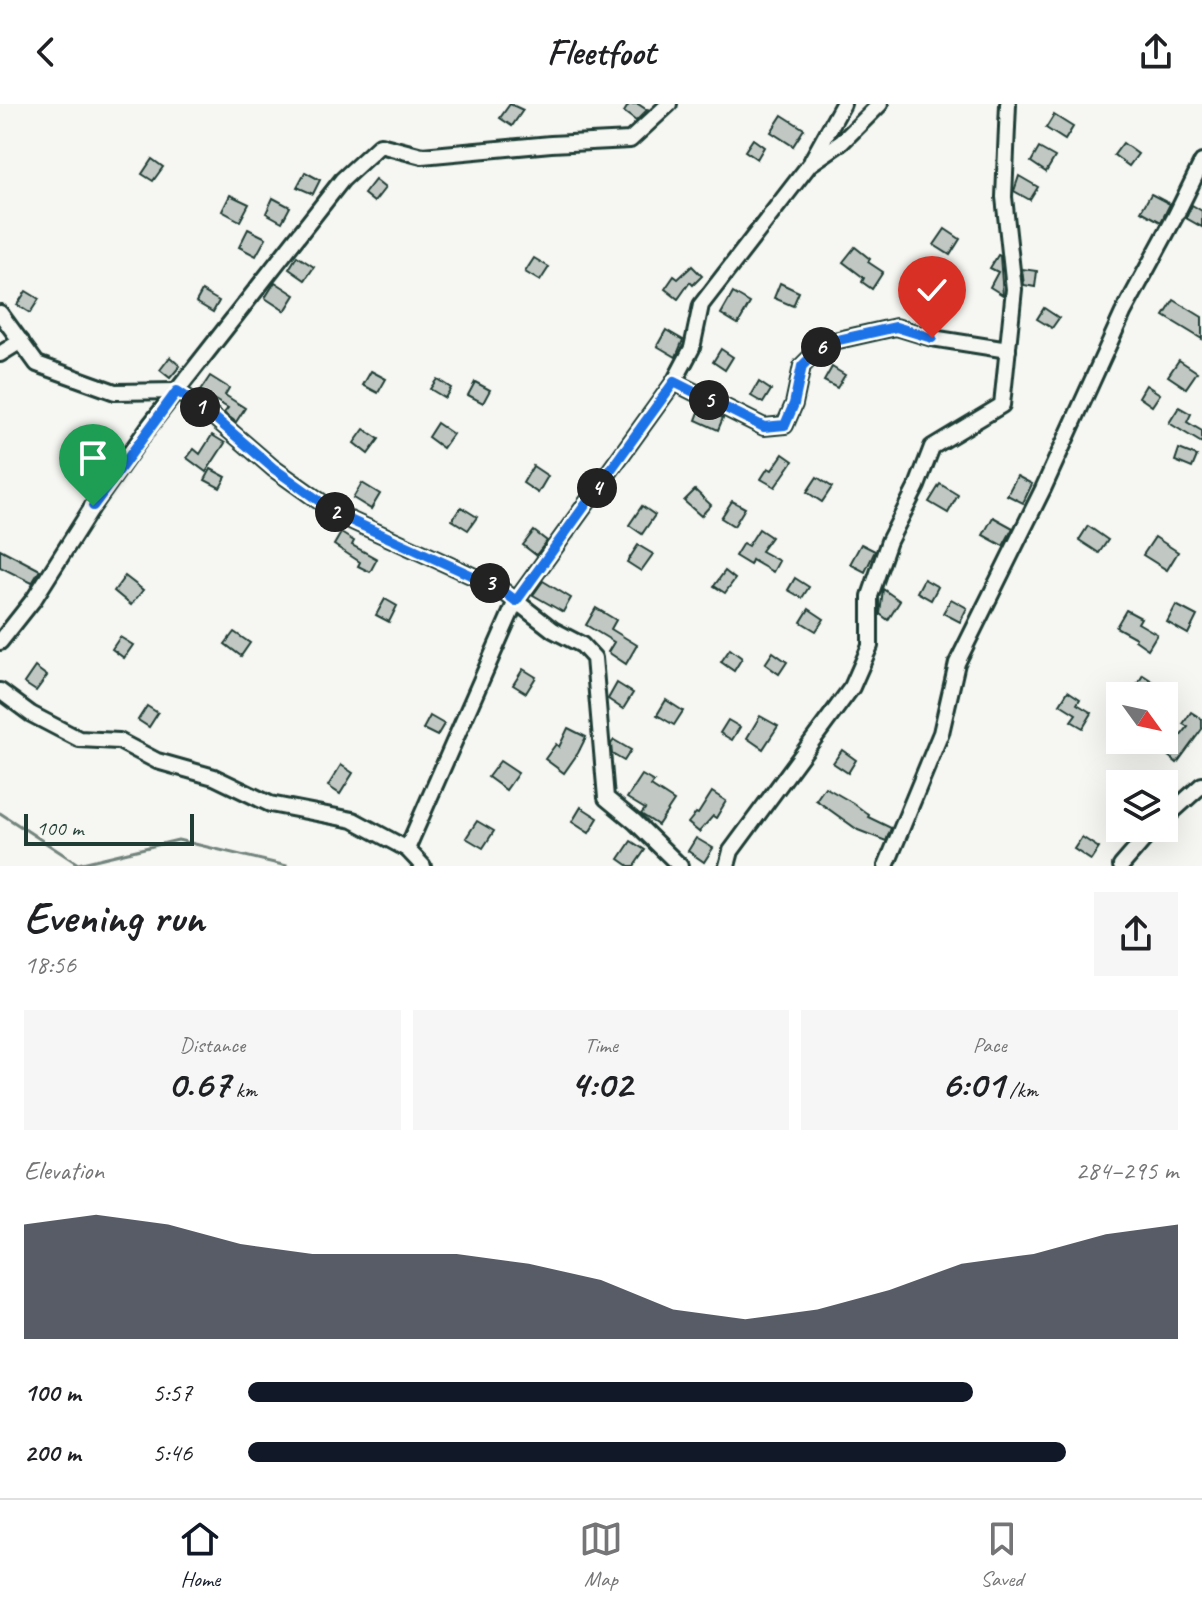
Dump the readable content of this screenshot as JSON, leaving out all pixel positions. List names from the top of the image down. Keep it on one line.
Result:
{"scale_bar":"100 m","north":"bottom right","page":{"header":"Fleetfoot","pins":["6","5","1","4","2","3"],"scale":"100 m","heading":["Evening run","18:56"],"stats":[["Distance","0.67 km"],["Time","4:02"],["Pace","6:01 /km"]],"chart":["Elevation","284–295 m"],"list":[{"name":"100 m","note":"5:57"},{"name":"200 m","note":"5:46"}],"tabs":["Home","Map","Saved"]}}
